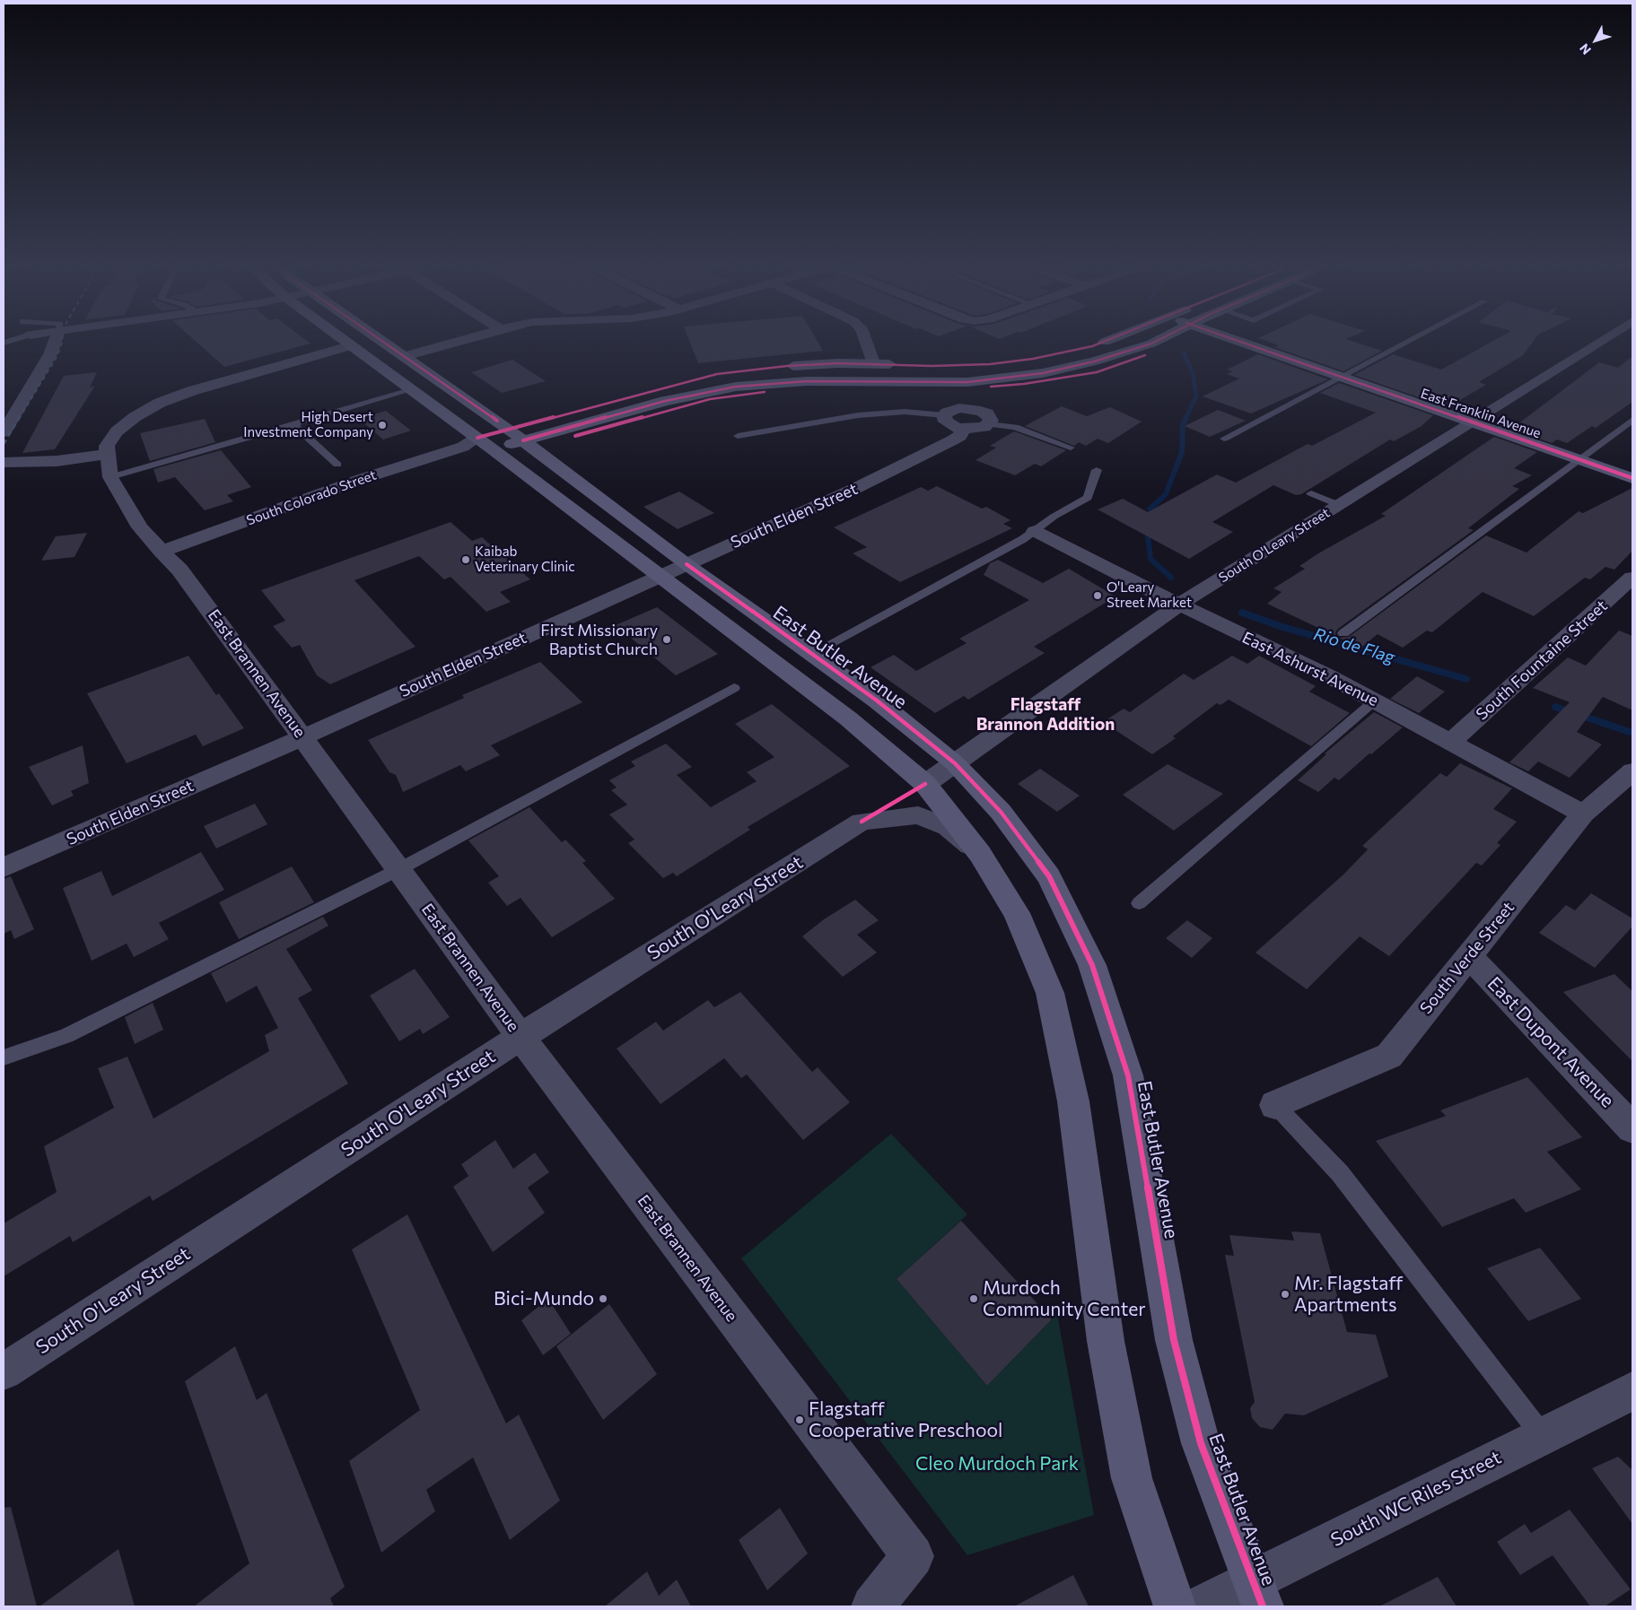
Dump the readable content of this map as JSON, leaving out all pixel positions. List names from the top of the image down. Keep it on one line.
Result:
{"streets":{"main road":["East Franklin Avenue","East Butler Avenue"],"street":["South Colorado Street","South Elden Street","South O'Leary Street","South Fountaine Street","East Ashurst Avenue","East Brannen Avenue","South Verde Street","East Dupont Avenue","South WC Riles Street"]},"crossings":[["East Franklin Avenue","South O'Leary Street"],["South Colorado Street","East Butler Avenue"],["South Colorado Street","East Brannen Avenue"],["South Elden Street","East Butler Avenue"],["South Elden Street","East Brannen Avenue"],["South O'Leary Street","East Butler Avenue"],["South O'Leary Street","East Ashurst Avenue"],["South O'Leary Street","East Brannen Avenue"],["East Butler Avenue","South WC Riles Street"],["South Fountaine Street","East Ashurst Avenue"],["East Ashurst Avenue","South Verde Street"],["South Verde Street","East Dupont Avenue"]],"districts":["Flagstaff Brannon Addition"],"water":["Rio de Flag"],"parks":["Cleo Murdoch Park"],"places":["High Desert Investment Company","Kaibab Veterinary Clinic","O'Leary Street Market","First Missionary Baptist Church","Mr. Flagstaff Apartments","Bici-Mundo","Murdoch Community Center","Flagstaff Cooperative Preschool"],"north":"bottom left"}
